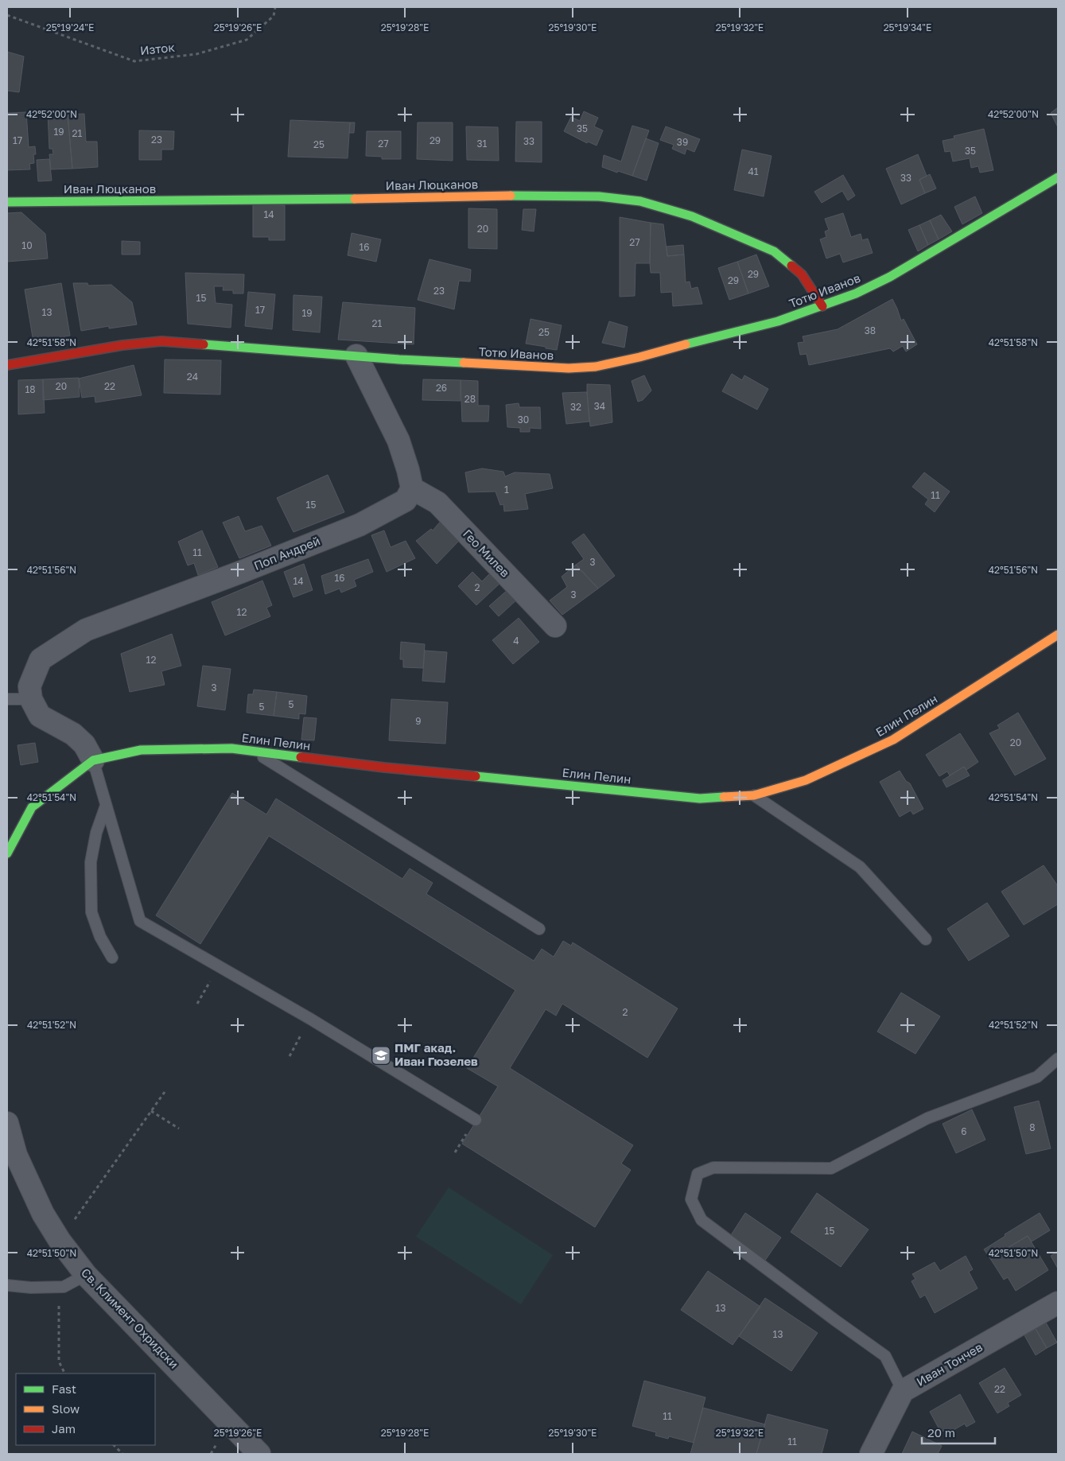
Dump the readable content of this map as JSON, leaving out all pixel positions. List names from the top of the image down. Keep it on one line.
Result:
{"streets":{"street":["Иван Люцканов","Тотю Иванов","Поп Андрей","Гео Милев","Елин Пелин","Св. Климент Охридски","Иван Тончев"],"path":["Изток"]},"crossings":[["Иван Люцканов","Тотю Иванов"],["Поп Андрей","Гео Милев"]],"places":{"school or university":["ПМГ акад. Иван Гюзелев"]},"house_numbers":["35","19","21","23","17","29","33","39","27","31","25","35","41","33","14","20","27","10","16","29","29","23","15","17","13","19","21","38","25","24","20","22","26","18","28","34","32","30","1","11","15","11","3","16","14","2","3","12","4","12","3","5","5","9","20","2","8","6","15","13","13","22","11","11"],"legend":["Fast","Slow","Jam"],"scale_bar":"20 m","coordinates":["25°19'24\"E","25°19'26\"E","25°19'28\"E","25°19'30\"E","25°19'32\"E","25°19'34\"E","42°52'00\"N","42°51'58\"N","42°51'56\"N","42°51'54\"N","42°51'52\"N","42°51'50\"N"]}
